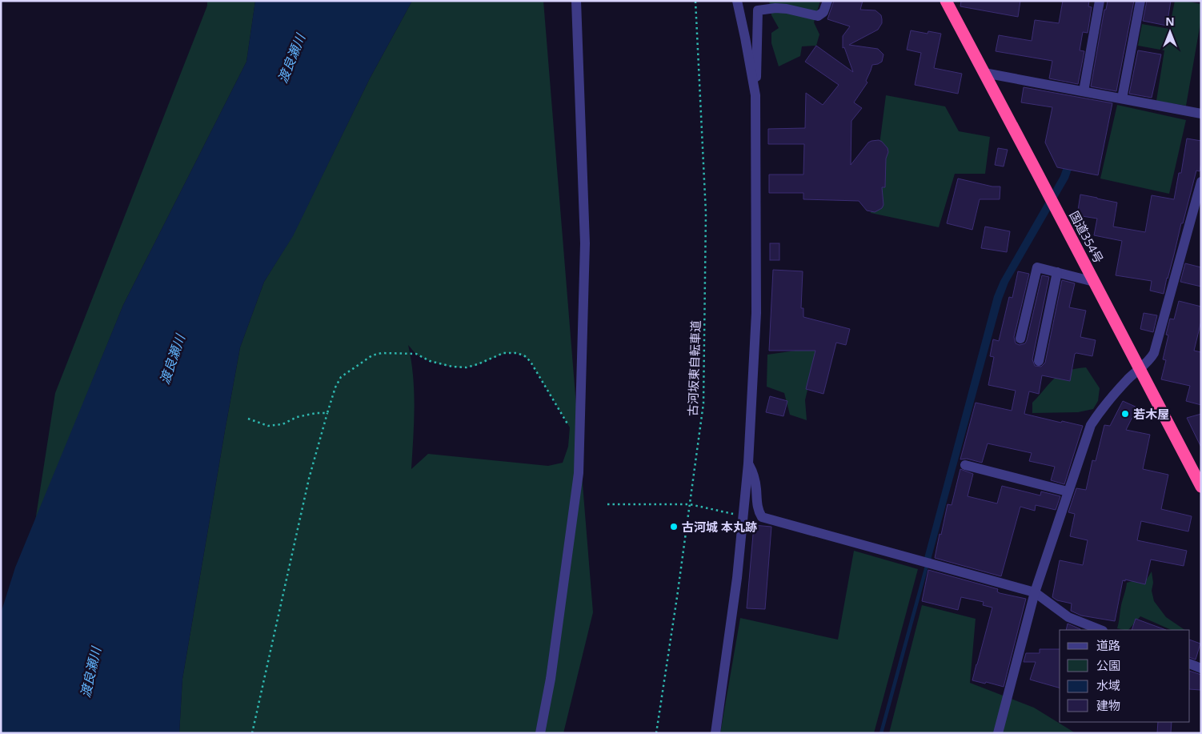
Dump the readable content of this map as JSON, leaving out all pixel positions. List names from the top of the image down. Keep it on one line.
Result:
{"streets":{"highway":["国道354号"],"path":["古河坂東自転車道"]},"water":["渡良瀬川"],"places":["若木屋","古河城 本丸跡"],"legend":["道路","公園","水域","建物"],"north":"top"}
